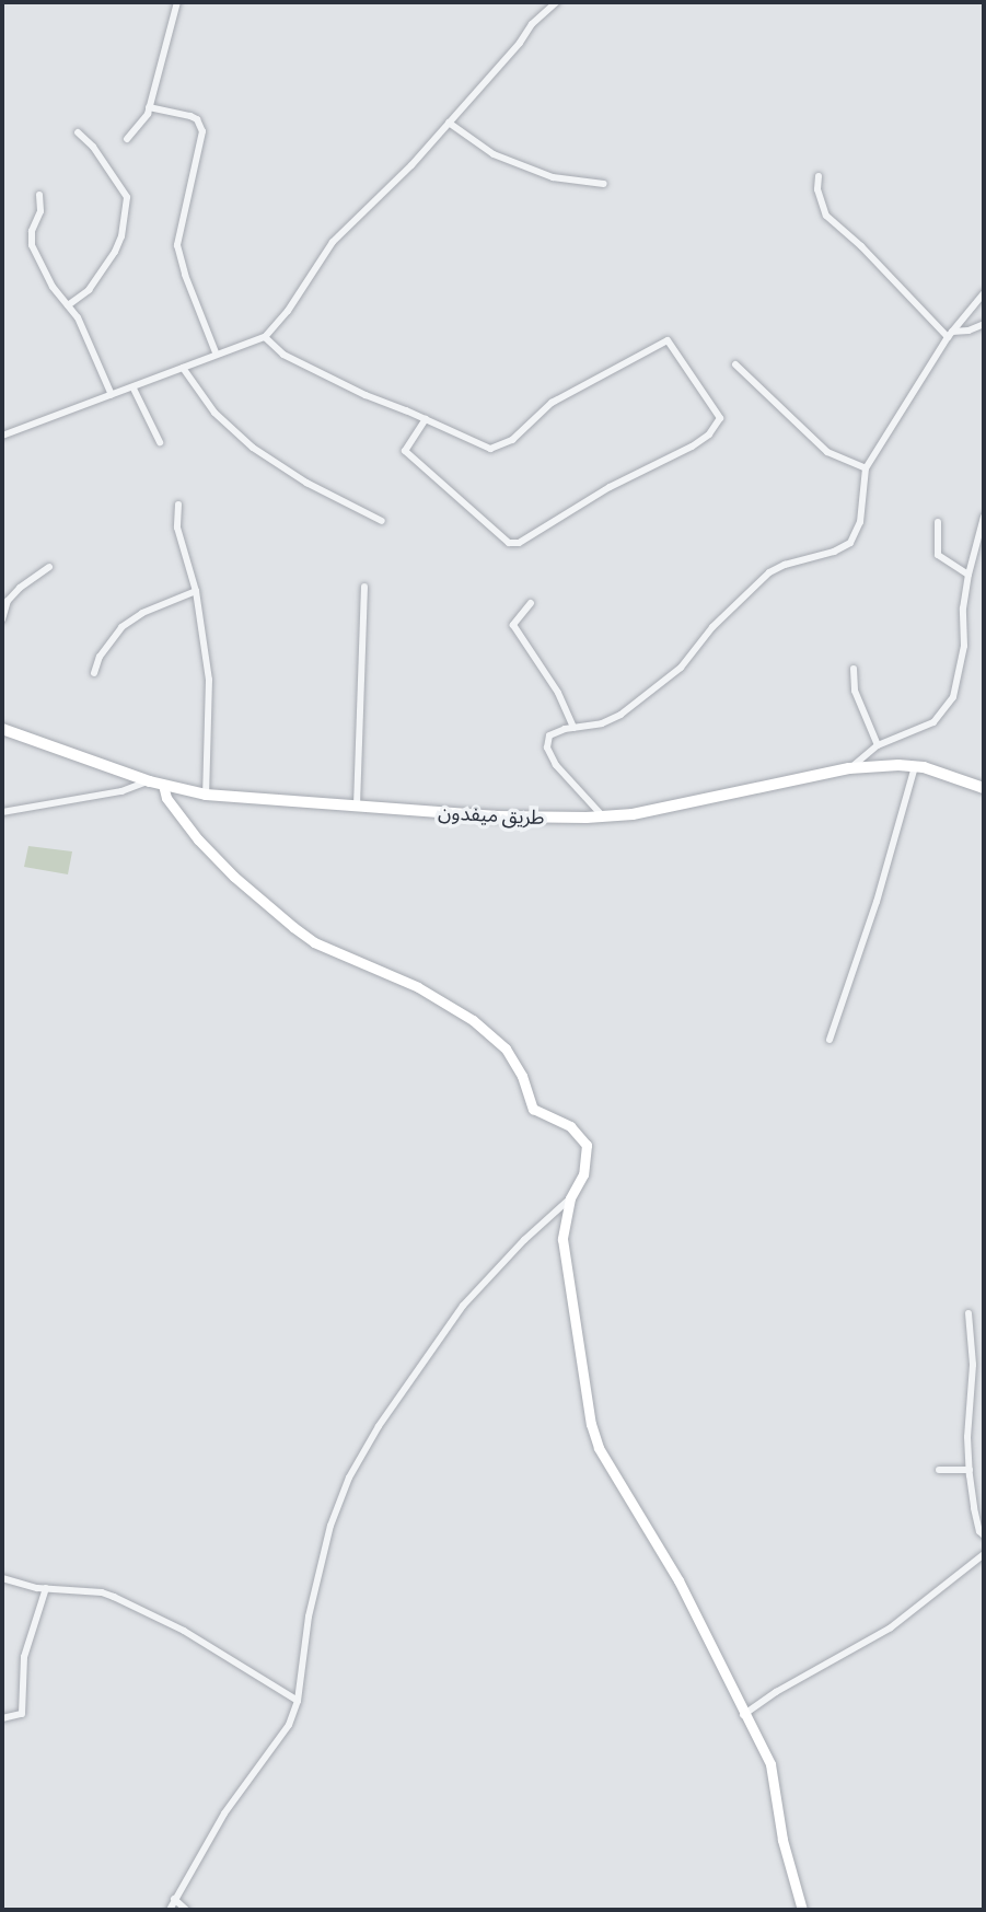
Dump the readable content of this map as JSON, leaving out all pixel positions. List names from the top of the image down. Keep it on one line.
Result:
{"streets":{"main road":["طريق ميفدون"]}}
